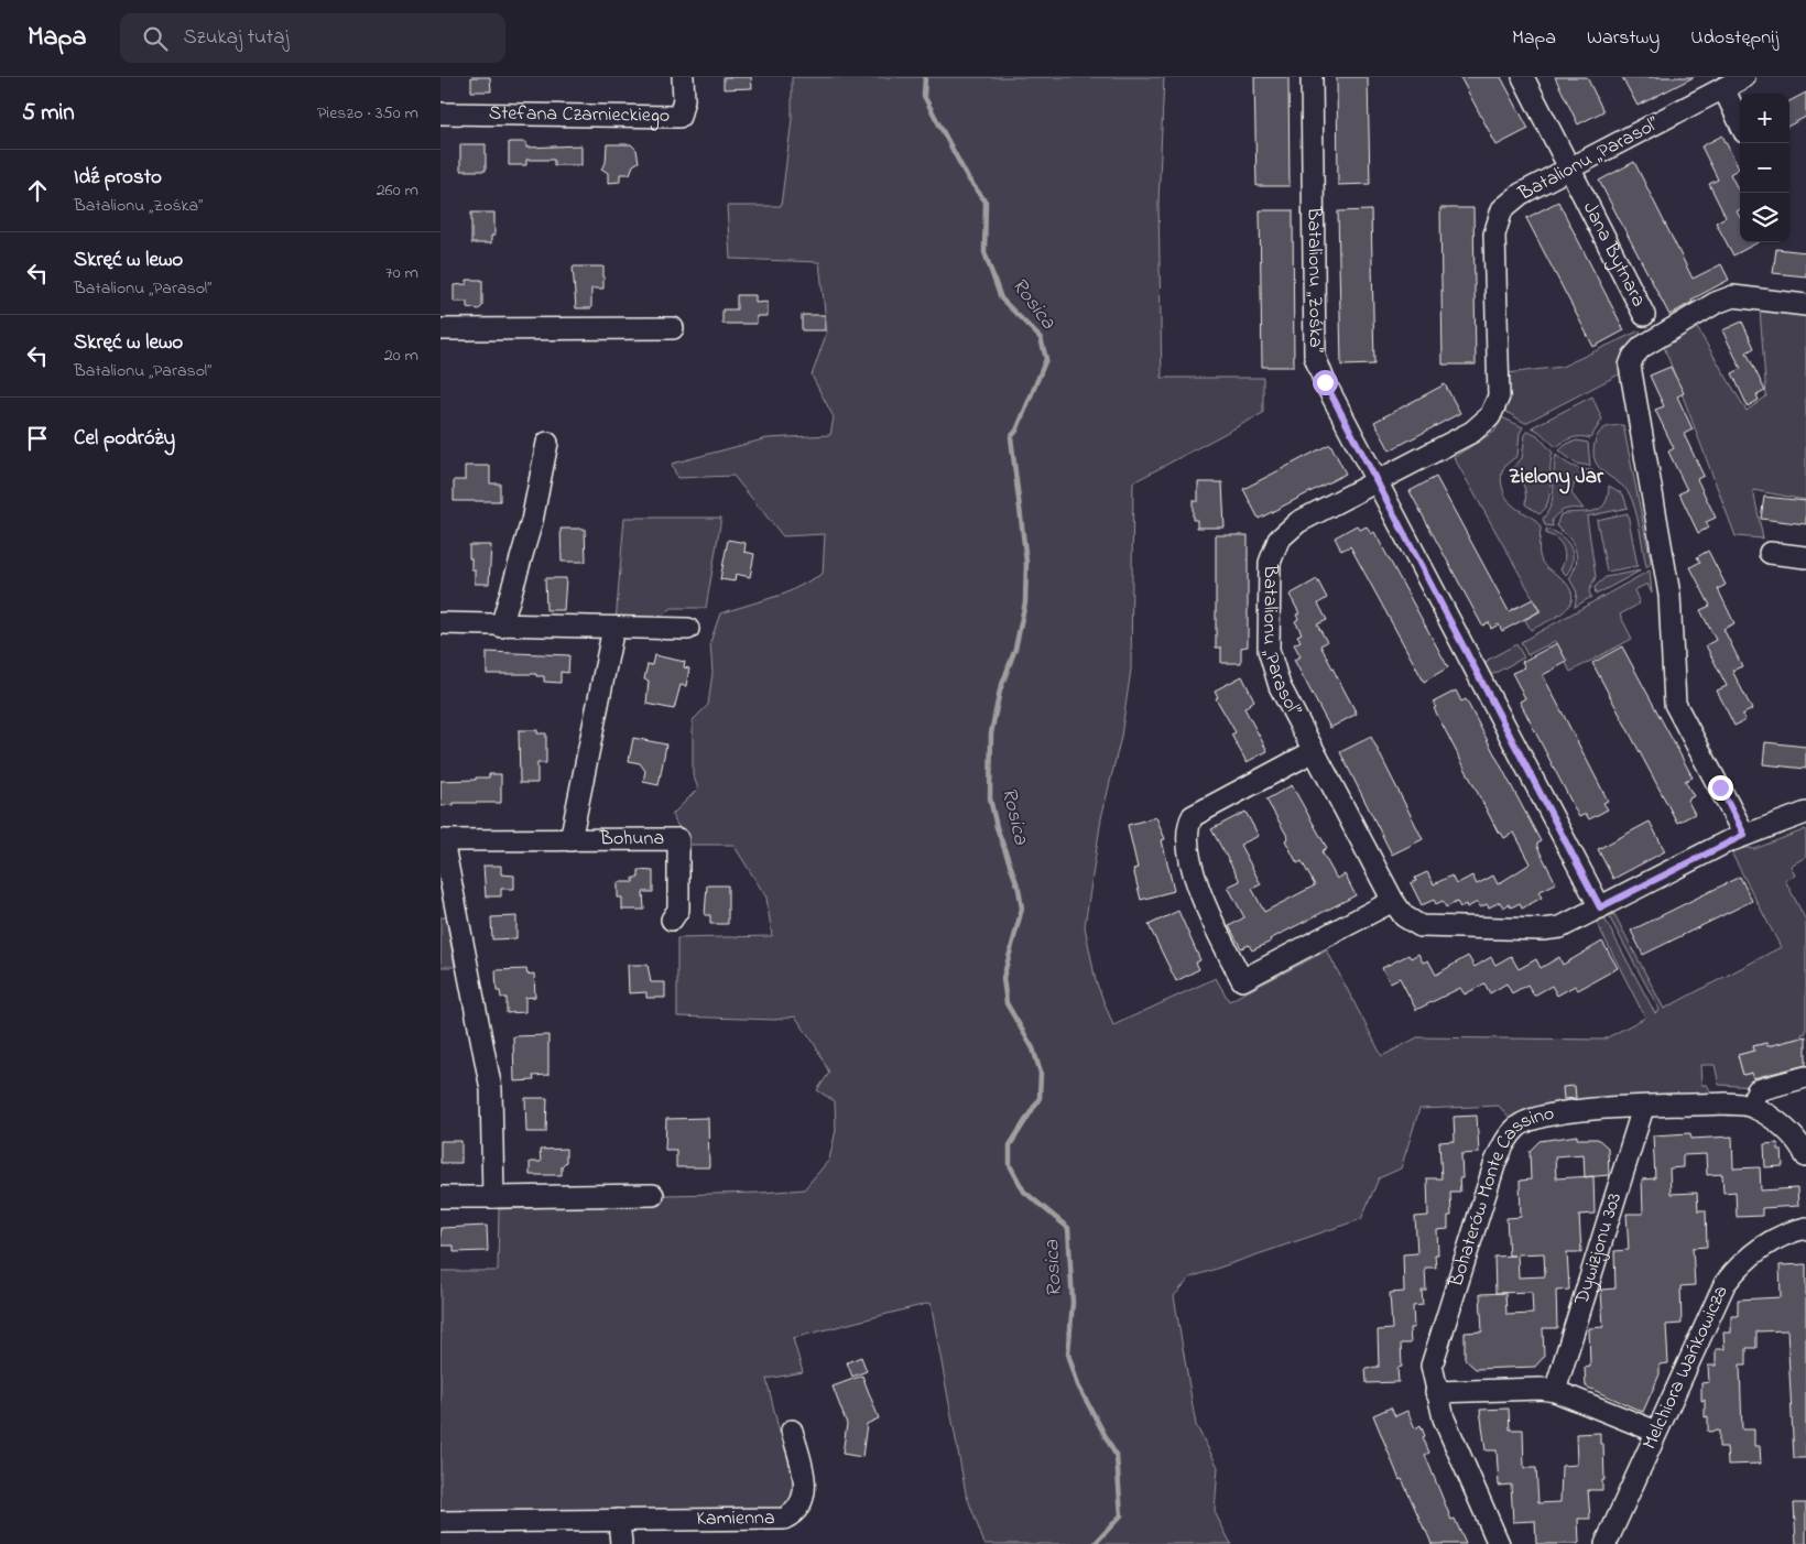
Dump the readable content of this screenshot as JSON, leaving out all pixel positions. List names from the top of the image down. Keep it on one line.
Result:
{"streets":{"street":["Stefana Czarnieckiego","Batalionu „Parasol”","Jana Bytnara","Batalionu „Zośka”","Bohuna","Bohaterów Monte Cassino","Dywizjonu 303","Melchiora Wańkowicza","Kamienna"]},"crossings":[["Batalionu „Parasol”","Jana Bytnara"],["Batalionu „Parasol”","Batalionu „Zośka”"],["Bohaterów Monte Cassino","Dywizjonu 303"]],"districts":["Zielony Jar"],"water":["Rosica"],"page":{"header":"Mapa","search":"Szukaj tutaj","nav":["Mapa","Warstwy","Udostępnij"],"heading":["5 min","Pieszo · 350 m"],"map_buttons":["+","−"],"list":[["Idź prosto","Batalionu „Zośka”","260 m"],["Skręć w lewo","Batalionu „Parasol”","70 m"],["Skręć w lewo","Batalionu „Parasol”","20 m"],"Cel podróży"]}}
